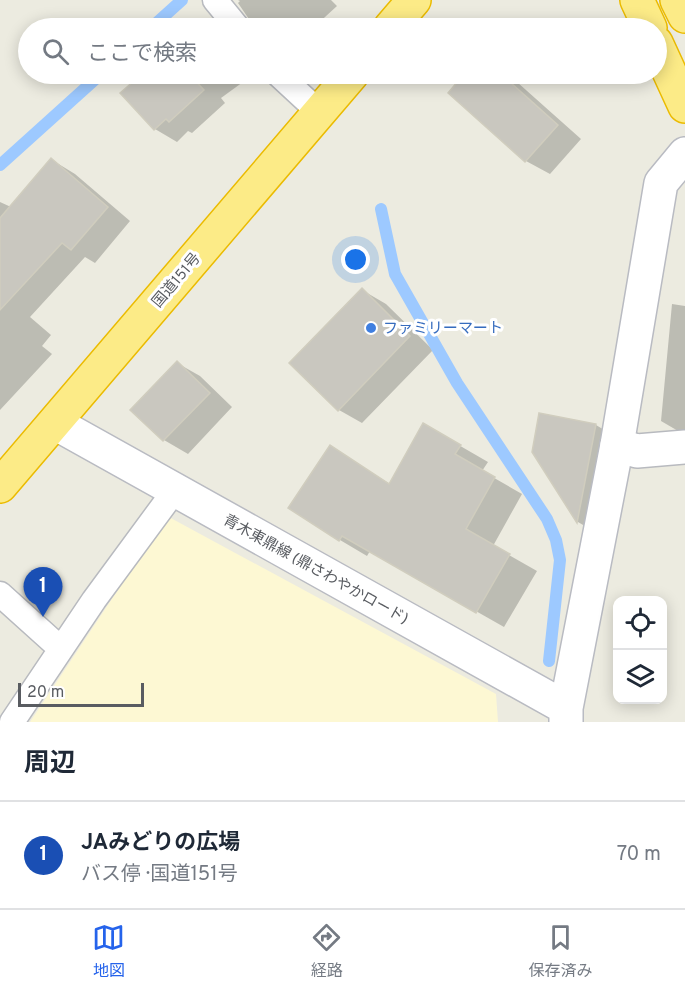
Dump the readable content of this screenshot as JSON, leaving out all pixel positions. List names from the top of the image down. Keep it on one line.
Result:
{"streets":{"highway":["国道151号"],"street":["青木東鼎線 (鼎さわやかロード)"]},"crossings":[["国道151号","青木東鼎線 (鼎さわやかロード)"]],"places":["ファミリーマート"],"scale_bar":"20 m","page":{"search":"ここで検索","pins":"1","scale":"20 m","heading":"周辺","list":[{"mark":"1","name":"JAみどりの広場","note":"バス停 · 国道151号","value":"70 m"}],"nav":["地図","経路","保存済み"]}}
